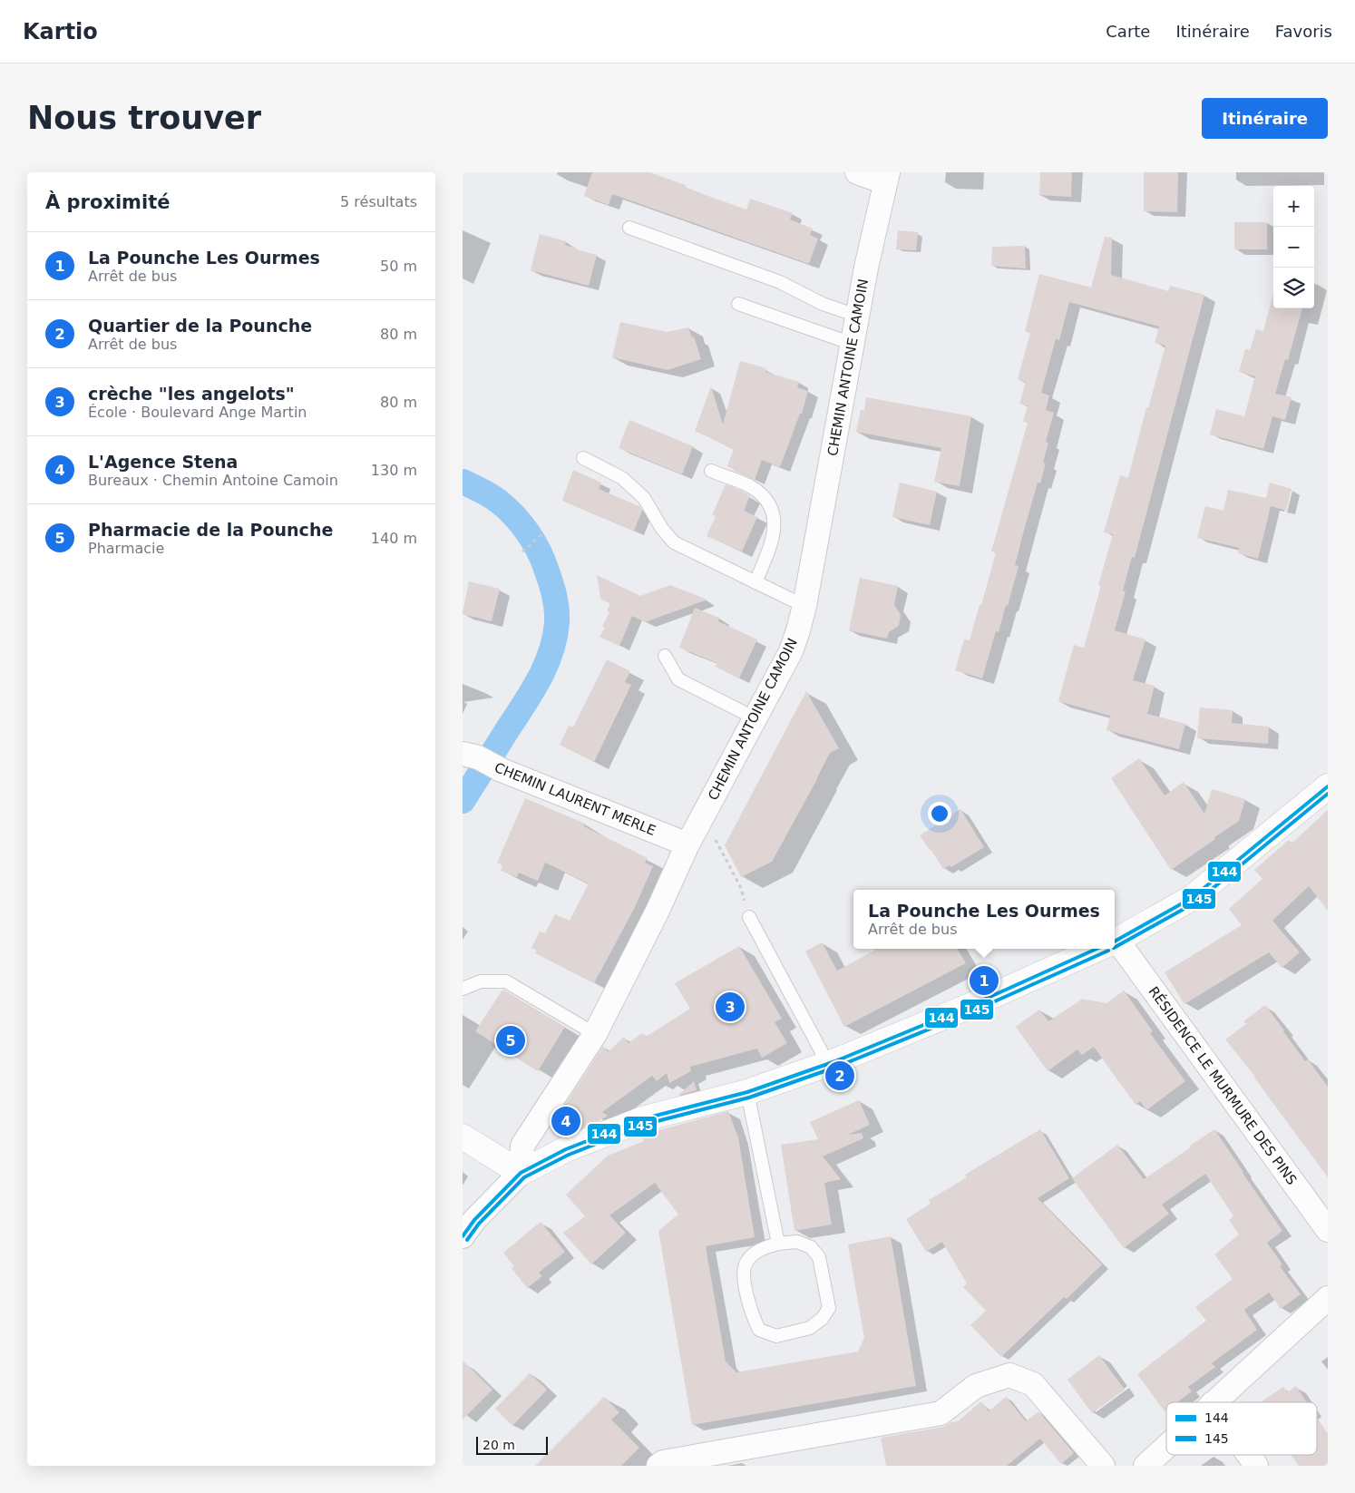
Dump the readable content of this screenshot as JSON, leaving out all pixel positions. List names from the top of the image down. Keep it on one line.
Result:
{"streets":{"street":["CHEMIN ANTOINE CAMOIN","CHEMIN LAURENT MERLE","RÉSIDENCE LE MURMURE DES PINS"]},"crossings":[["CHEMIN ANTOINE CAMOIN","CHEMIN LAURENT MERLE"]],"lines":["transit line 144","transit line 145"],"legend":["144","145"],"scale_bar":"20 m","page":{"header":"Kartio","nav":["Carte","Itinéraire","Favoris"],"buttons":"Itinéraire","title":"Nous trouver","heading":["À proximité","5 résultats"],"map_buttons":["+","−"],"list":[{"mark":"1","name":"La Pounche Les Ourmes","note":"Arrêt de bus","value":"50 m"},{"mark":"2","name":"Quartier de la Pounche","note":"Arrêt de bus","value":"80 m"},{"mark":"3","name":"crèche \"les angelots\"","note":"École · Boulevard Ange Martin","value":"80 m"},{"mark":"4","name":"L'Agence Stena","note":"Bureaux · Chemin Antoine Camoin","value":"130 m"},{"mark":"5","name":"Pharmacie de la Pounche","note":"Pharmacie","value":"140 m"}],"popup":["La Pounche Les Ourmes","Arrêt de bus"],"pins":["1","3","5","2","4"],"scale":"20 m"}}
